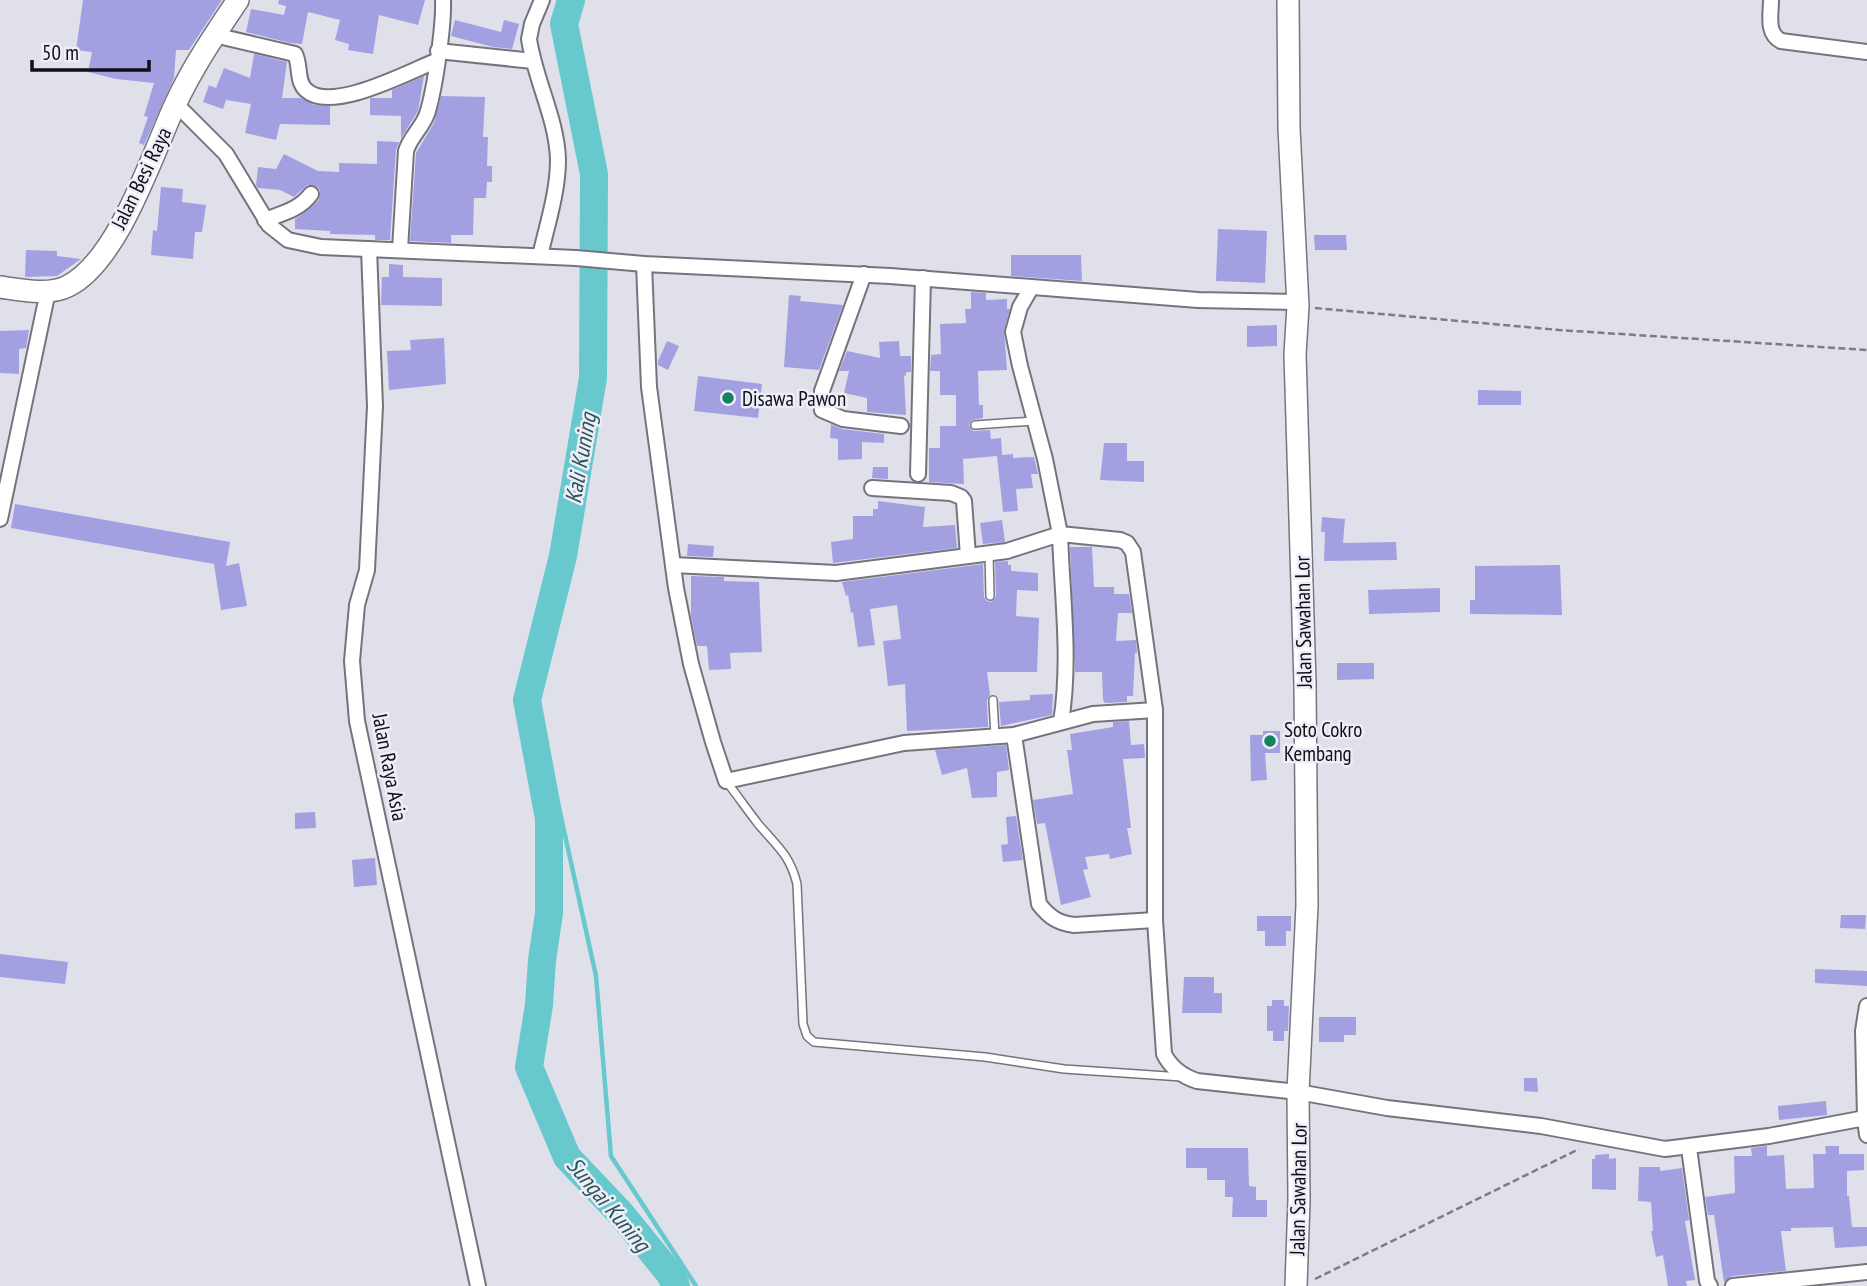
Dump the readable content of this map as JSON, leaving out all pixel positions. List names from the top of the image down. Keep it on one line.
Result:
{"streets":{"main road":["Jalan Besi Raya","Jalan Sawahan Lor"],"street":["Jalan Raya Asia"]},"water":["Kali Kuning","Sungai Kuning"],"places":["Disawa Pawon","Soto Cokro Kembang"],"scale_bar":"50 m"}
